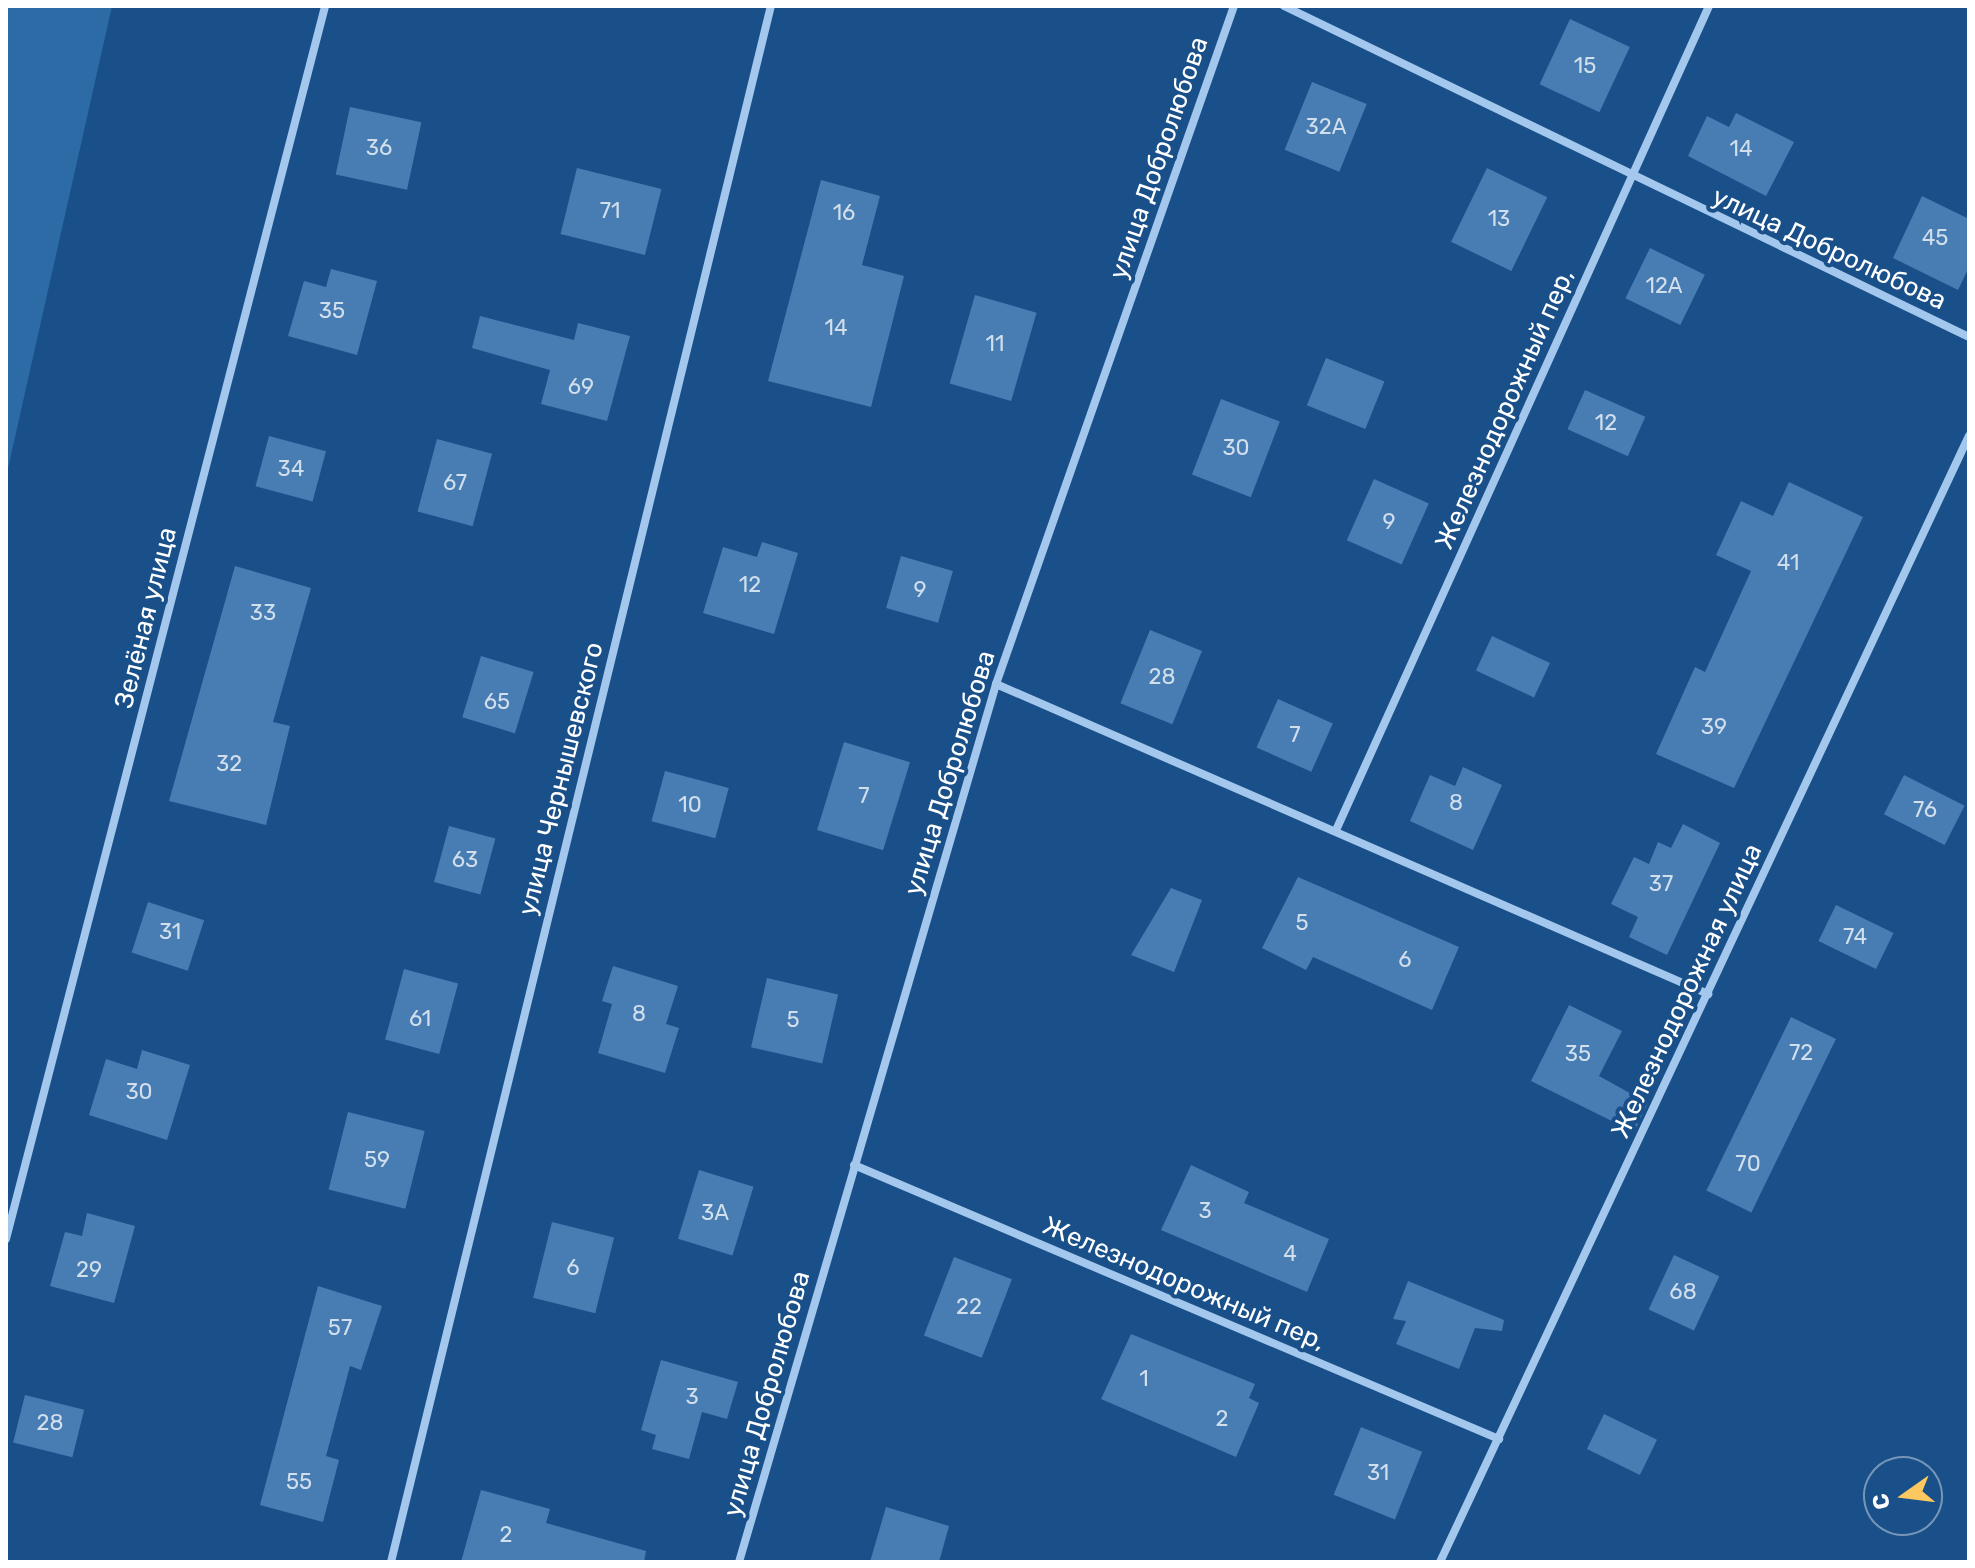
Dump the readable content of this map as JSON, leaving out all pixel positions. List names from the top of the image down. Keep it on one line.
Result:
{"streets":{"street":["улица Добролюбова","Железнодорожный пер,","Зелёная улица","улица Чернышевского","Железнодорожная улица"]},"crossings":[["улица Добролюбова","Железнодорожный пер,"],["Железнодорожный пер,","Железнодорожная улица"]],"house_numbers":["15","32А","36","14","71","16","13","45","12А","35","14","11","69","12","30","34","67","9","41","12","9","33","28","65","39","7","32","7","8","10","76","63","37","5","31","74","6","8","61","5","72","35","30","59","70","3","3А","4","6","29","68","22","57","1","3","2","28","31","55","2"],"north":"left"}
